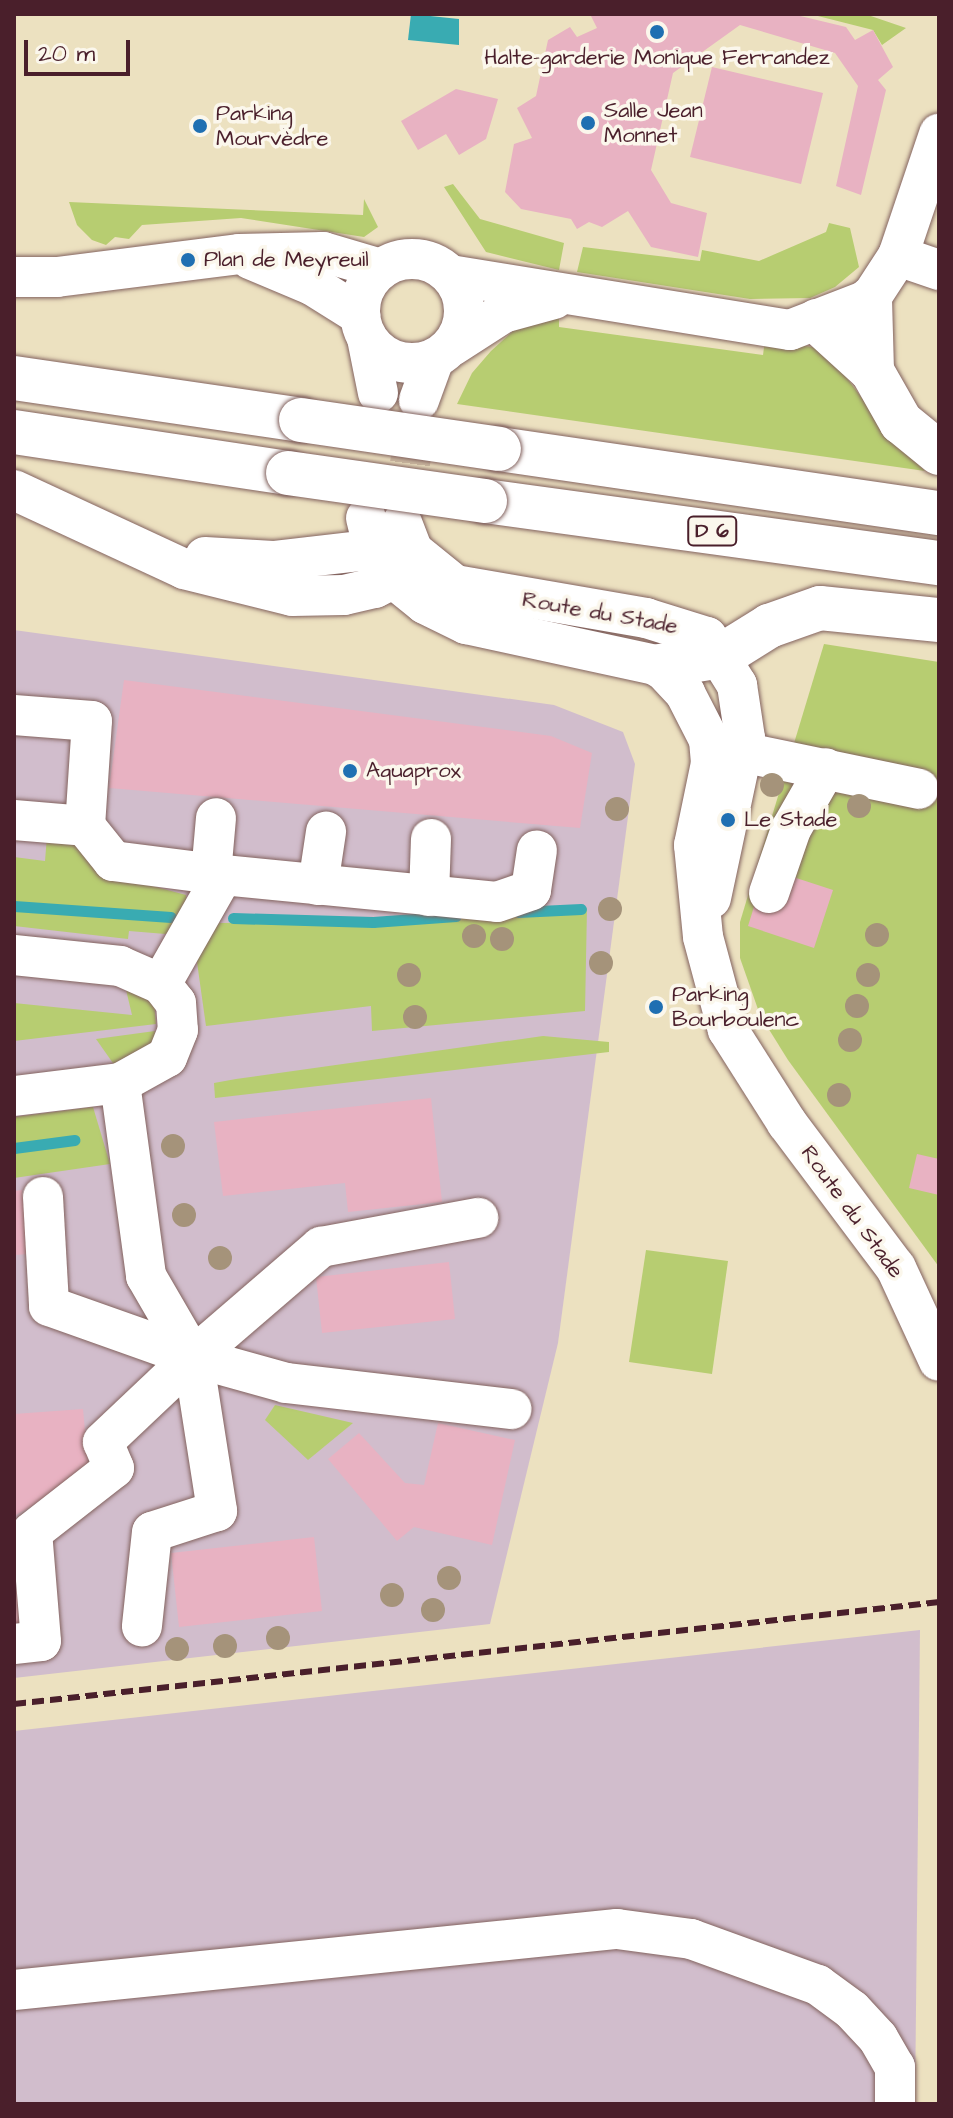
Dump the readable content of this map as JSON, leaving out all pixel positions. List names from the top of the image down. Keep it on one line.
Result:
{"streets":{"highway":["D 6"],"street":["Route du Stade"]},"places":["Halte-garderie Monique Ferrandez","Salle Jean Monnet","Parking Mourvèdre","Plan de Meyreuil","Aquaprox","Le Stade","Parking Bourboulenc"],"scale_bar":"20 m"}
